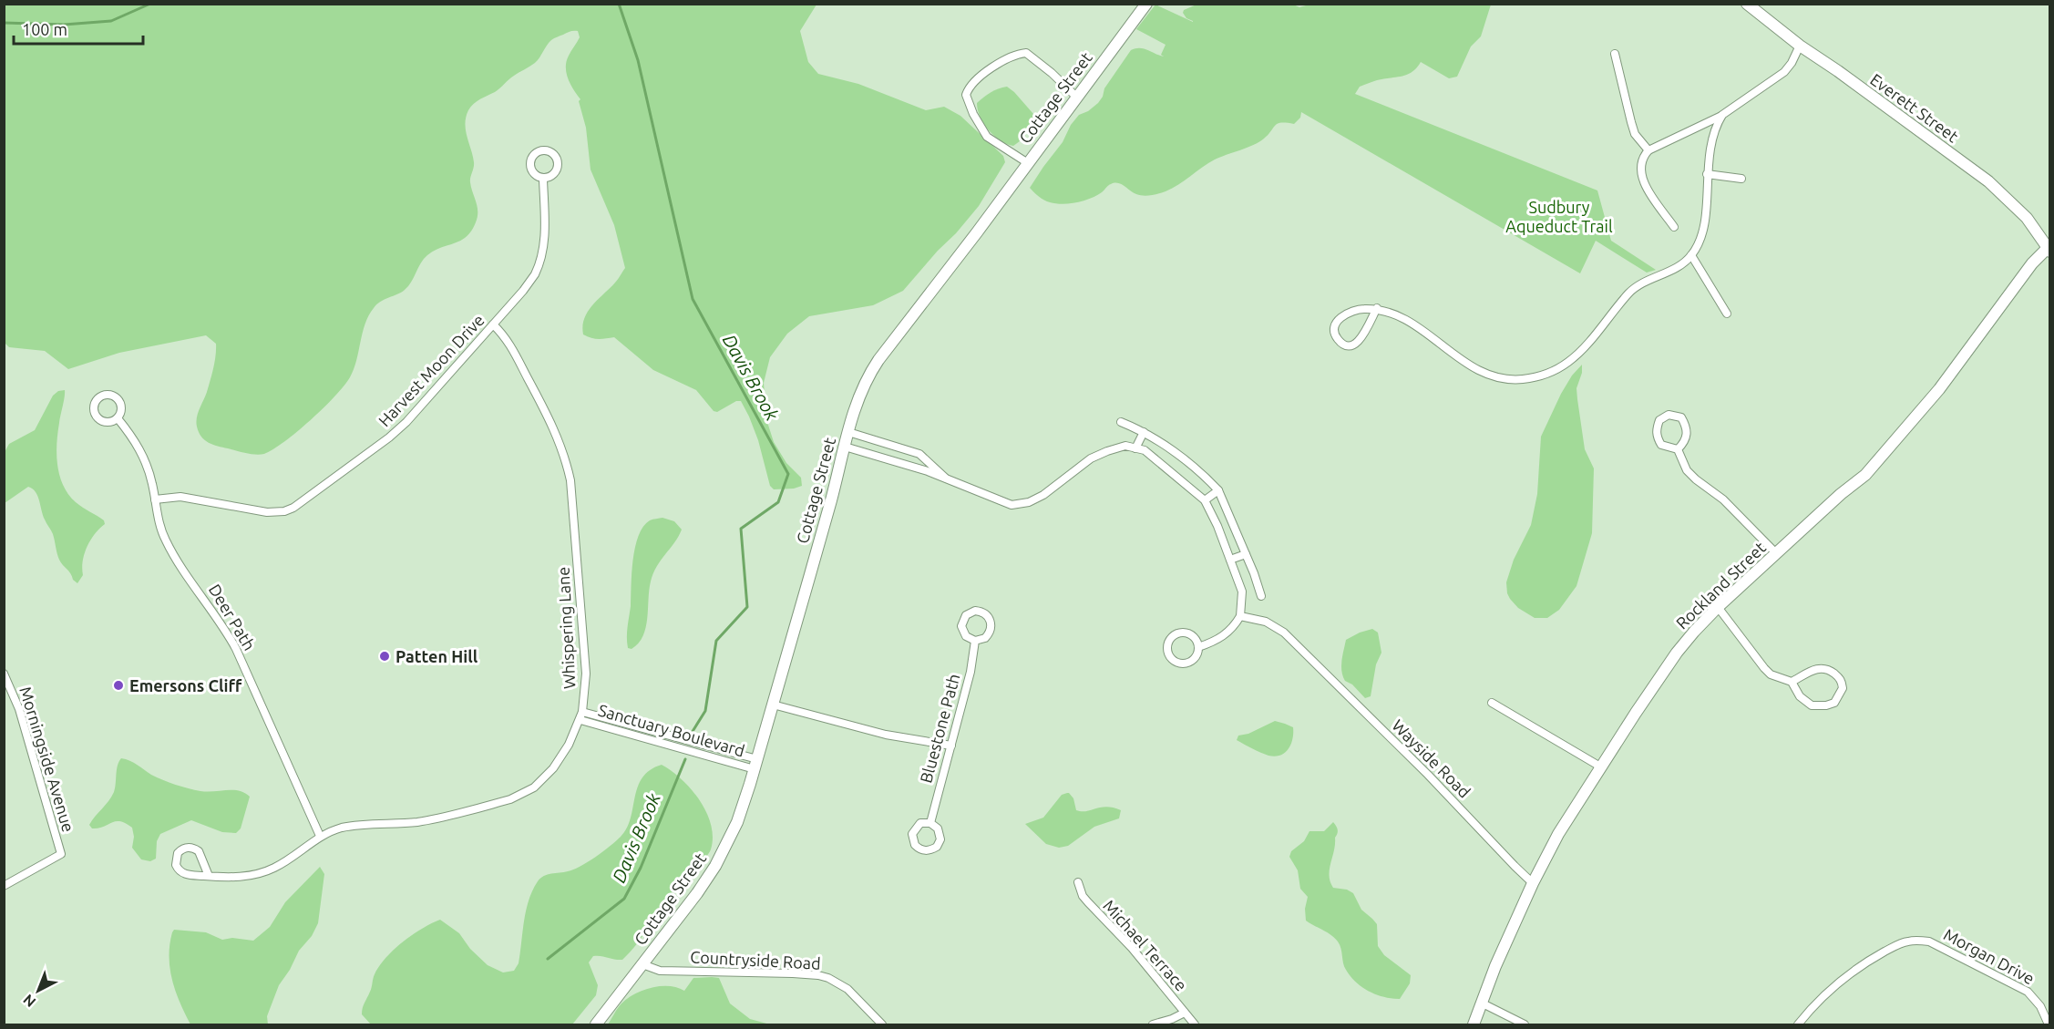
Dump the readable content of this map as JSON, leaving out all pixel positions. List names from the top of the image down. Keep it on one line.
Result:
{"streets":{"street":["Cottage Street","Everett Street","Harvest Moon Drive","Rockland Street","Deer Path","Whispering Lane","Bluestone Path","Sanctuary Boulevard","Wayside Road","Morningside Avenue","Michael Terrace","Morgan Drive","Countryside Road"]},"crossings":[["Cottage Street","Sanctuary Boulevard"],["Cottage Street","Countryside Road"],["Everett Street","Rockland Street"],["Harvest Moon Drive","Deer Path"],["Harvest Moon Drive","Whispering Lane"],["Rockland Street","Wayside Road"],["Deer Path","Whispering Lane"],["Whispering Lane","Sanctuary Boulevard"]],"water":["Davis Brook"],"parks":["Sudbury Aqueduct Trail"],"places":["Patten Hill","Emersons Cliff"],"scale_bar":"100 m","north":"bottom left"}
